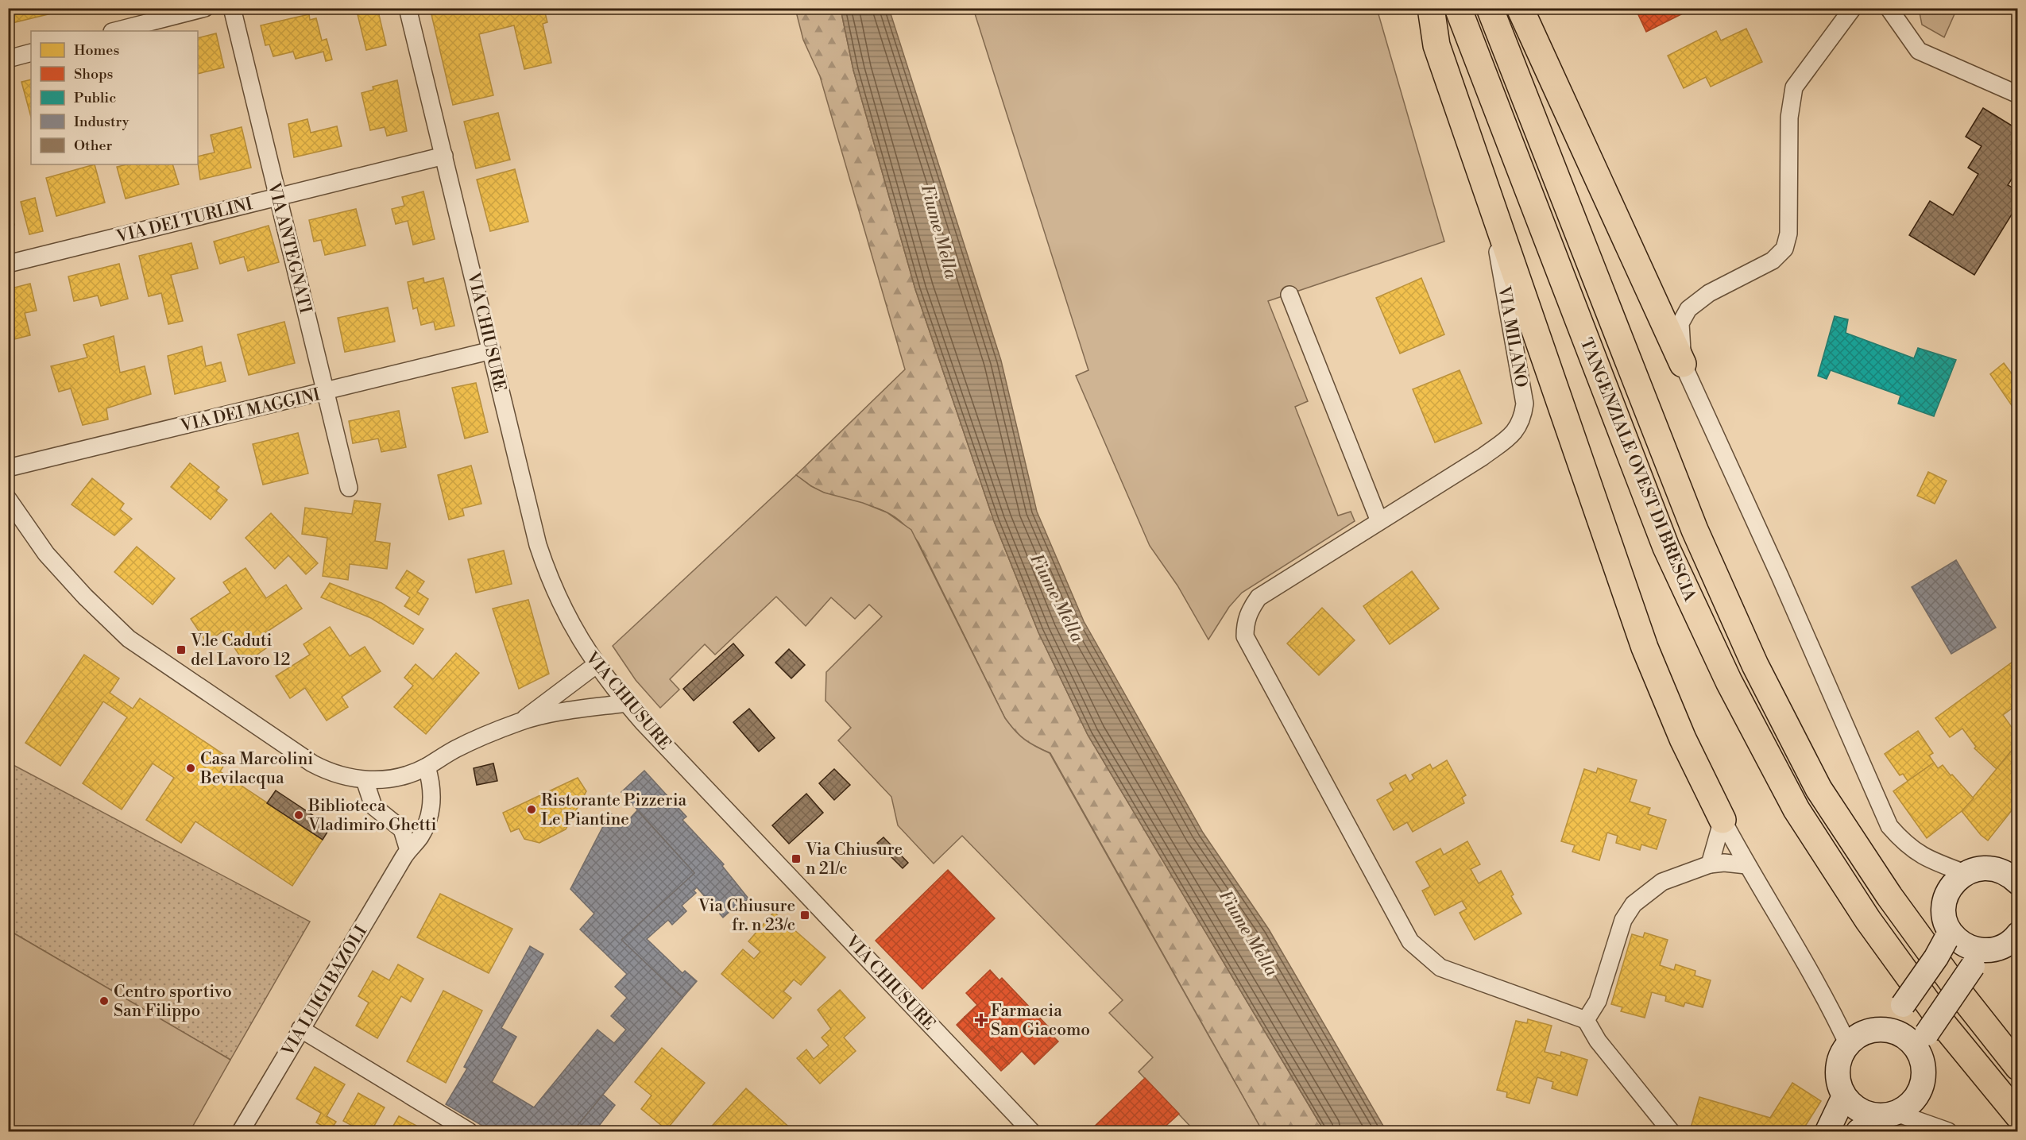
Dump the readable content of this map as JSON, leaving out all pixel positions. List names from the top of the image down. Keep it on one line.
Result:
{"streets":{"highway":["TANGENZIALE OVEST DI BRESCIA"],"street":["VIA DEI TURLINI","VIA ANTEGNATI","VIA CHIUSURE","VIA MILANO","VIA DEI MAGGINI","VIA LUIGI BAZOLI"]},"crossings":[["VIA DEI TURLINI","VIA ANTEGNATI"],["VIA DEI TURLINI","VIA CHIUSURE"],["VIA ANTEGNATI","VIA DEI MAGGINI"],["VIA CHIUSURE","VIA DEI MAGGINI"]],"water":["Fiume Mella"],"places":{"transit":["V.le Caduti del Lavoro 12","Via Chiusure n 21/c","Via Chiusure fr. n 23/c"],"other":["Casa Marcolini Bevilacqua","Ristorante Pizzeria Le Piantine","Biblioteca Vladimiro Ghetti","Centro sportivo San Filippo"],"health":["Farmacia San Giacomo"]},"legend":["Homes","Shops","Public","Industry","Other"]}
